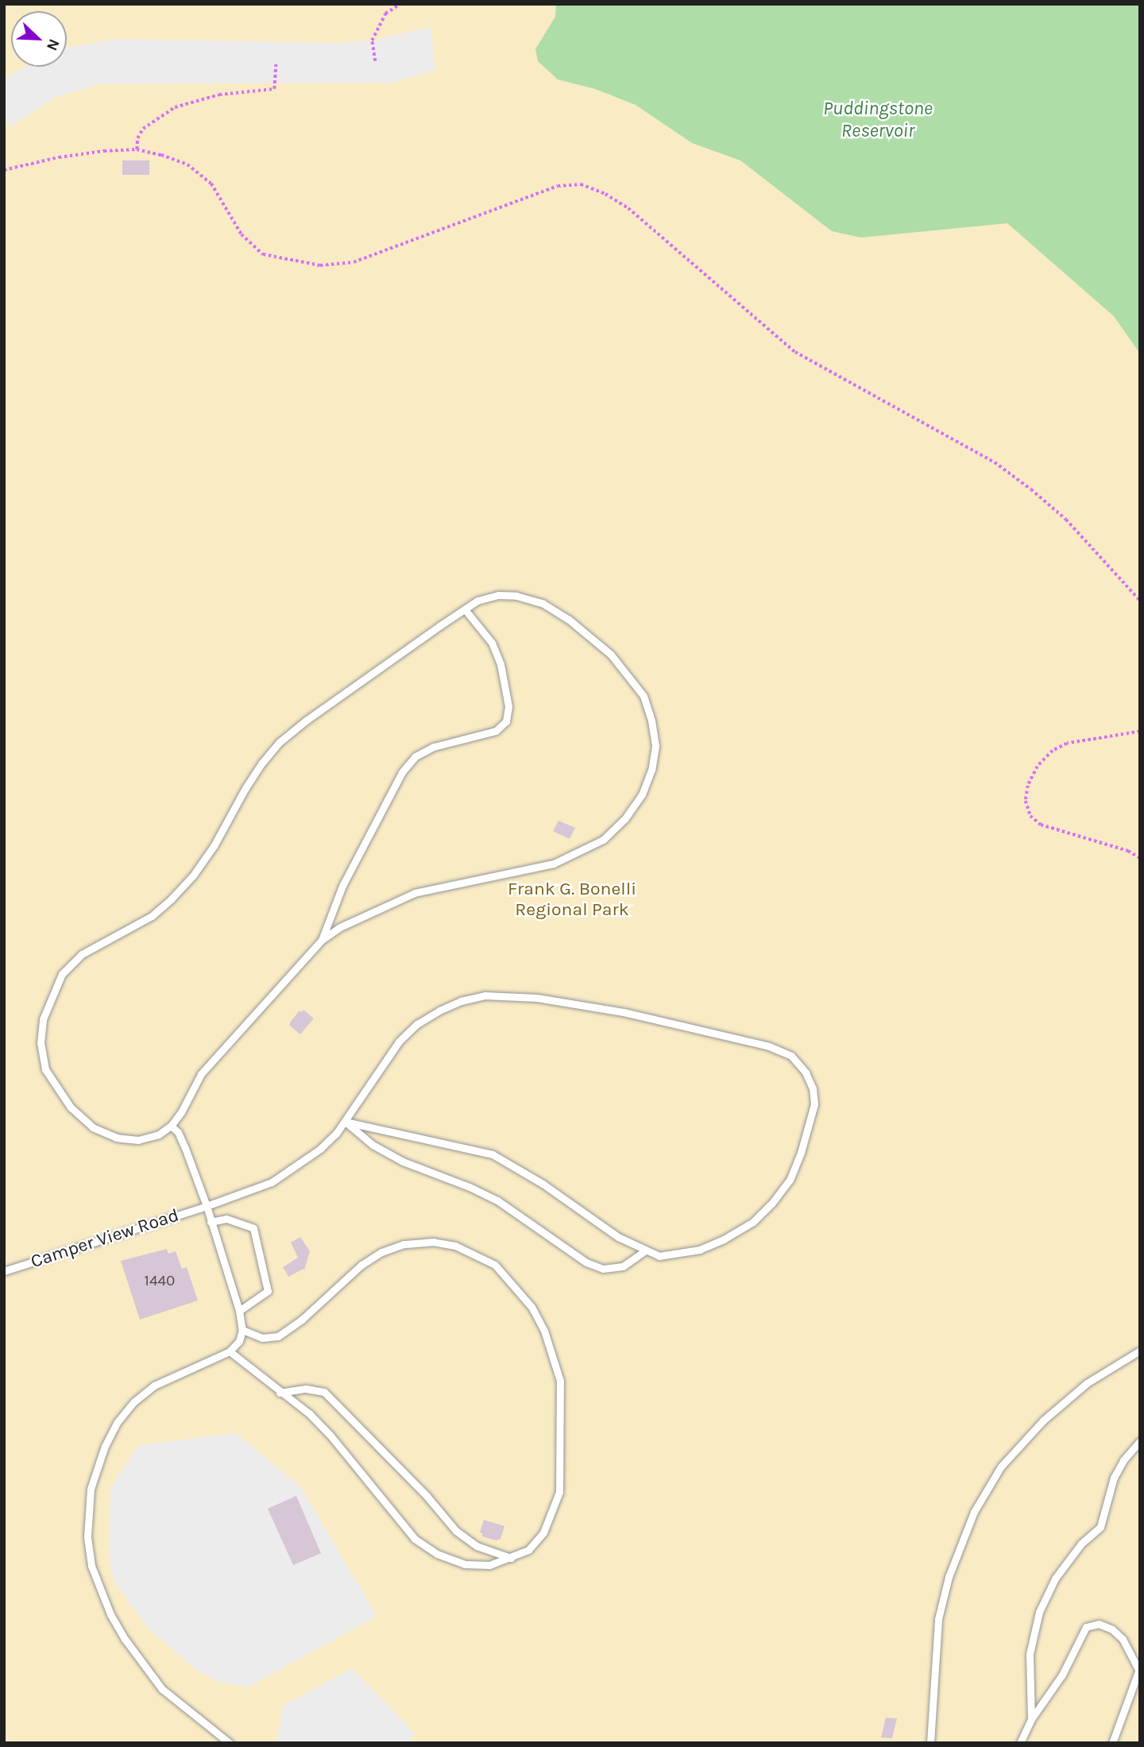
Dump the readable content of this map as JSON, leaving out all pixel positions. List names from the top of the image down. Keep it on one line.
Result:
{"streets":{"lane":["Camper View Road"]},"water":["Puddingstone Reservoir"],"parks":["Frank G. Bonelli Regional Park"],"house_numbers":["1440"],"north":"bottom right"}
